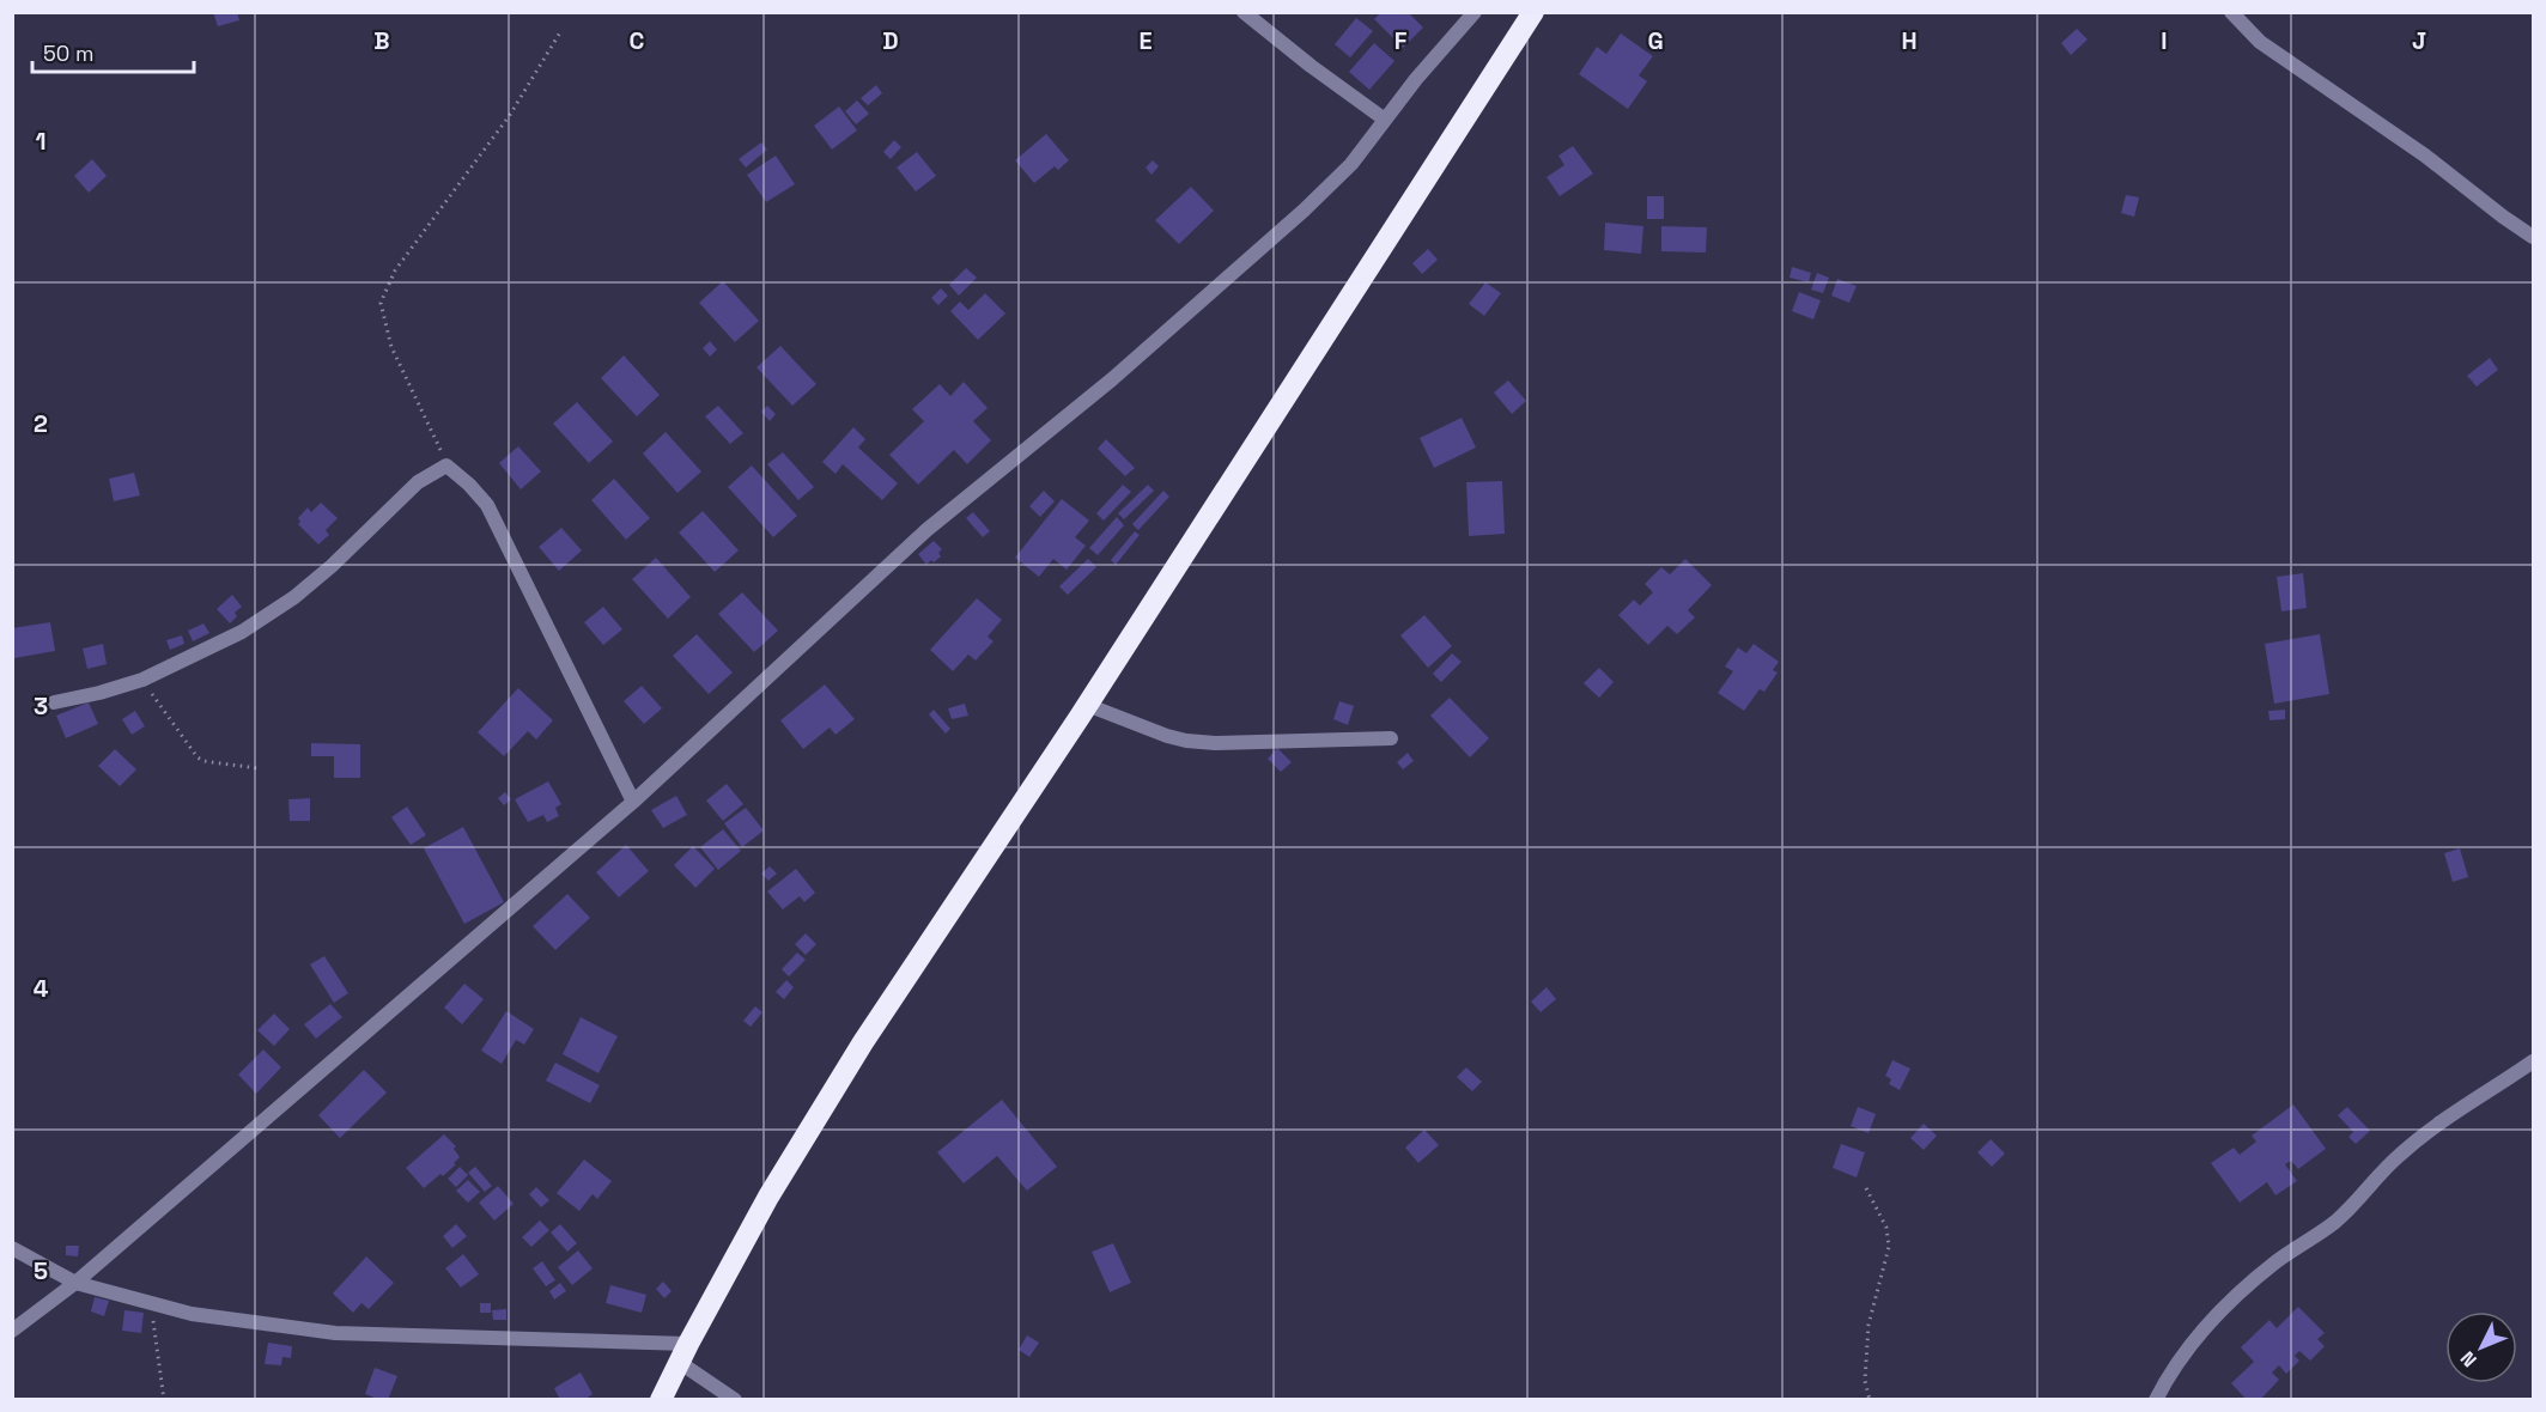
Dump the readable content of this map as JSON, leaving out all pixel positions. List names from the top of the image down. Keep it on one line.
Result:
{"scale_bar":"50 m","north":"bottom left","grid":{"columns":["B","C","D","E","F","G","H","I","J"],"rows":["1","2","3","4","5"]}}
